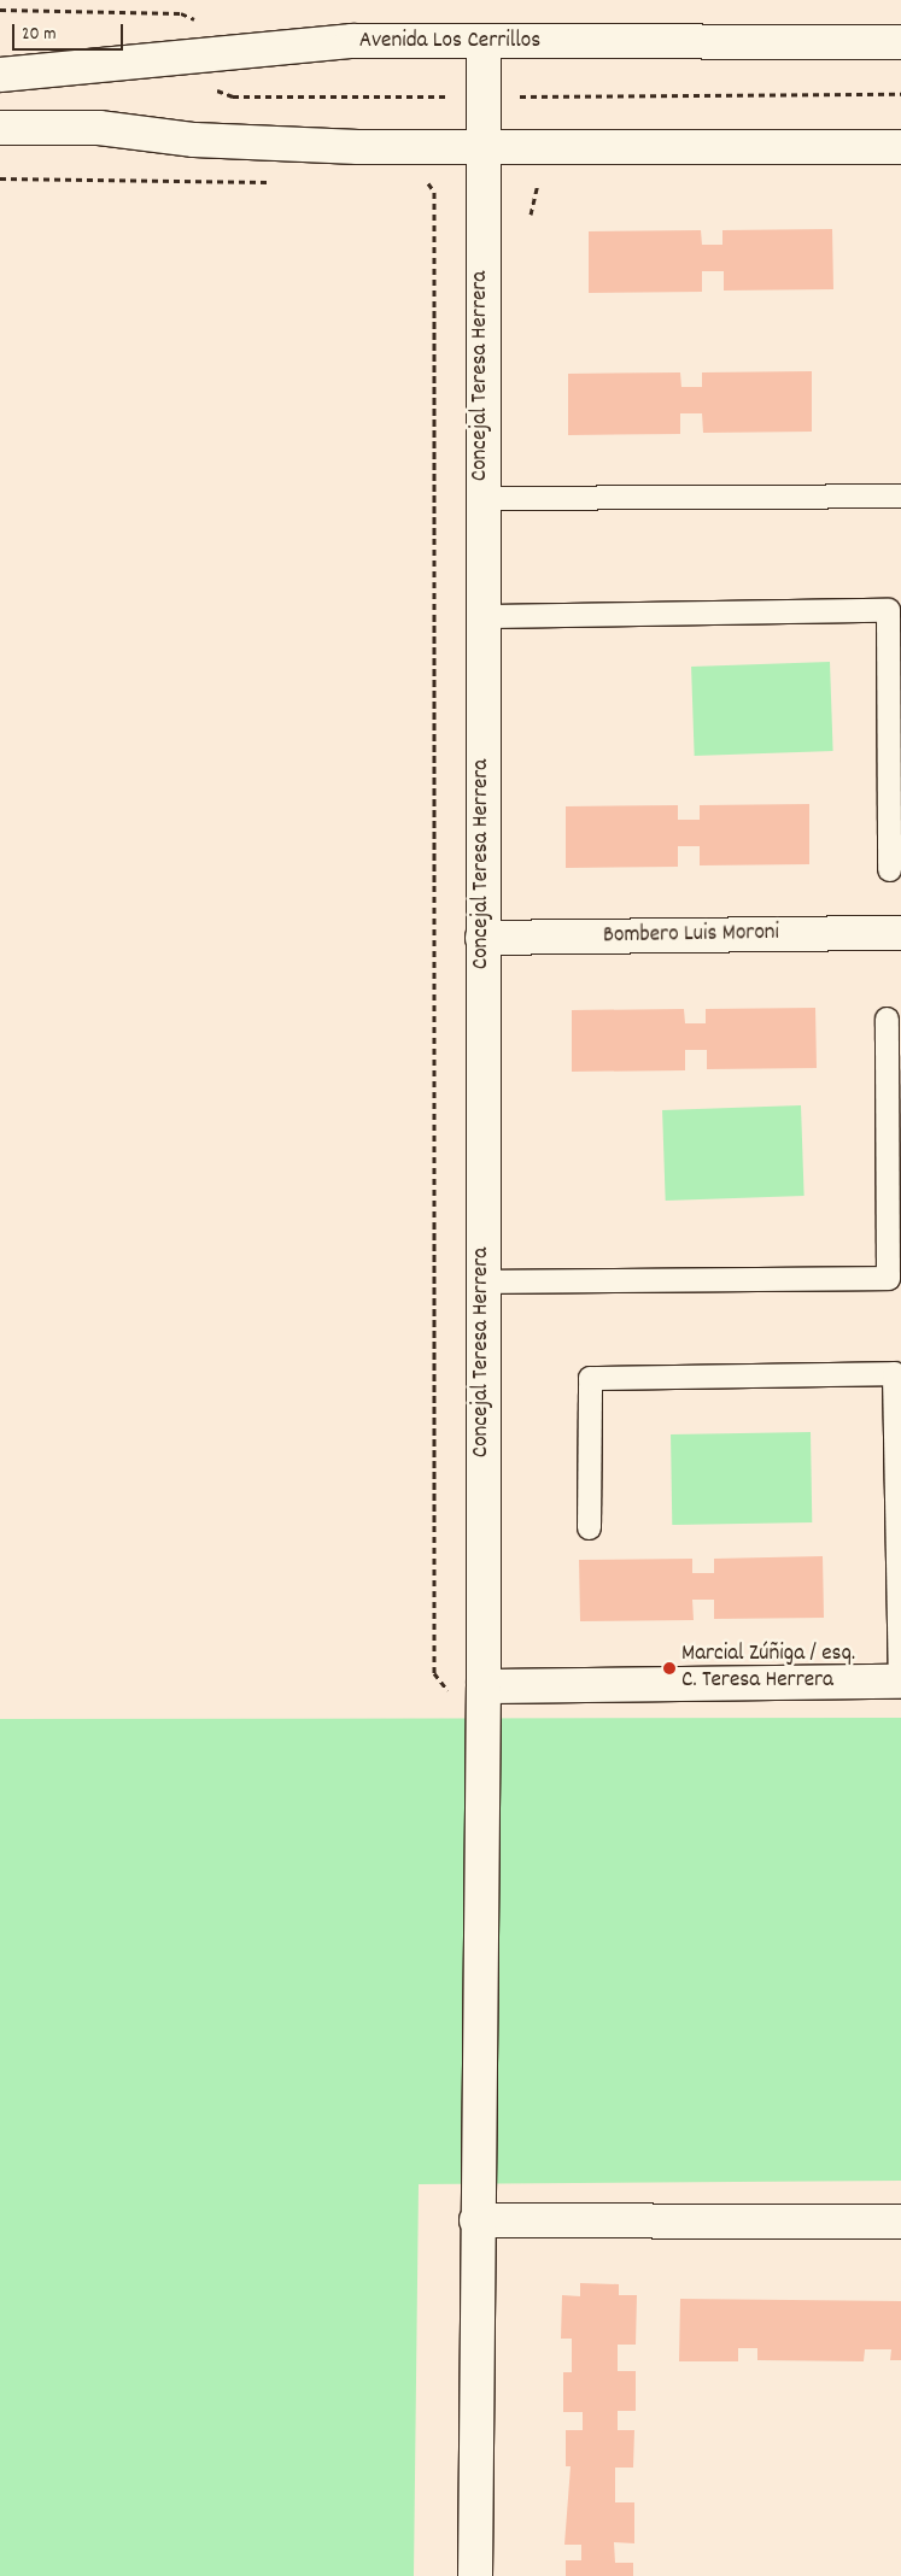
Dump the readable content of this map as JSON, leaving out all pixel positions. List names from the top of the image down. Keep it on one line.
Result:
{"streets":{"street":["Avenida Los Cerrillos","Concejal Teresa Herrera","Bombero Luis Moroni"]},"crossings":[["Avenida Los Cerrillos","Concejal Teresa Herrera"],["Concejal Teresa Herrera","Bombero Luis Moroni"]],"places":["Marcial Zúñiga / esq. C. Teresa Herrera"],"scale_bar":"20 m"}
